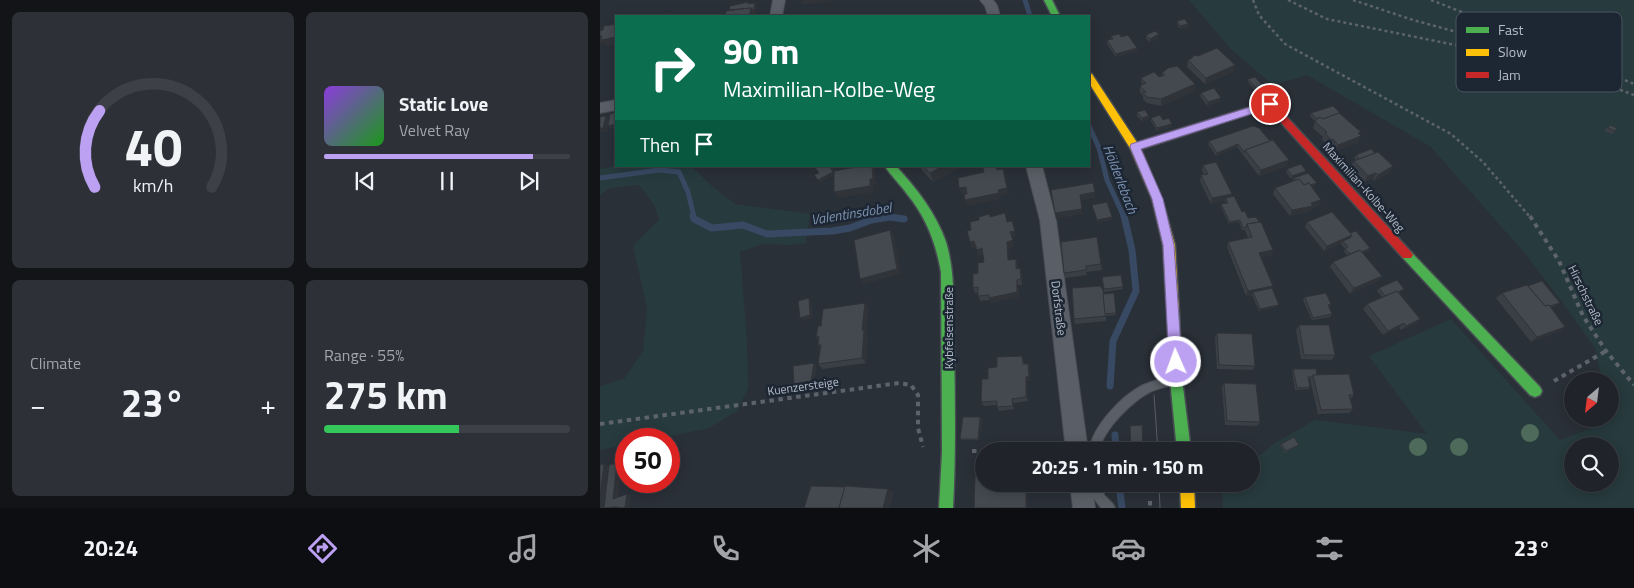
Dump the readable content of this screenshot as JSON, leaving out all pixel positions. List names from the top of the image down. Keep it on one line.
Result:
{"streets":{"street":["Maximilian-Kolbe-Weg","Dorfstraße","Kybfelsenstraße"],"path":["Hirschstraße","Kuenzersteige"]},"crossings":[["Kybfelsenstraße","Kuenzersteige"]],"water":["Hölderlebach","Valentinsdobel"],"legend":["Fast","Slow","Jam"],"north":"bottom left","page":{"turn":["90 m","Maximilian-Kolbe-Weg"],"song":["Static Love","Velvet Ray"],"then":"Then","tile":["Climate",["Range · 55%","275 km"]],"heat":["−","23°","+"],"limit":"50","trip":"20:25 · 1 min · 150 m","tabs":["20:24","23°"],"gauge":["40","km/h"]}}
